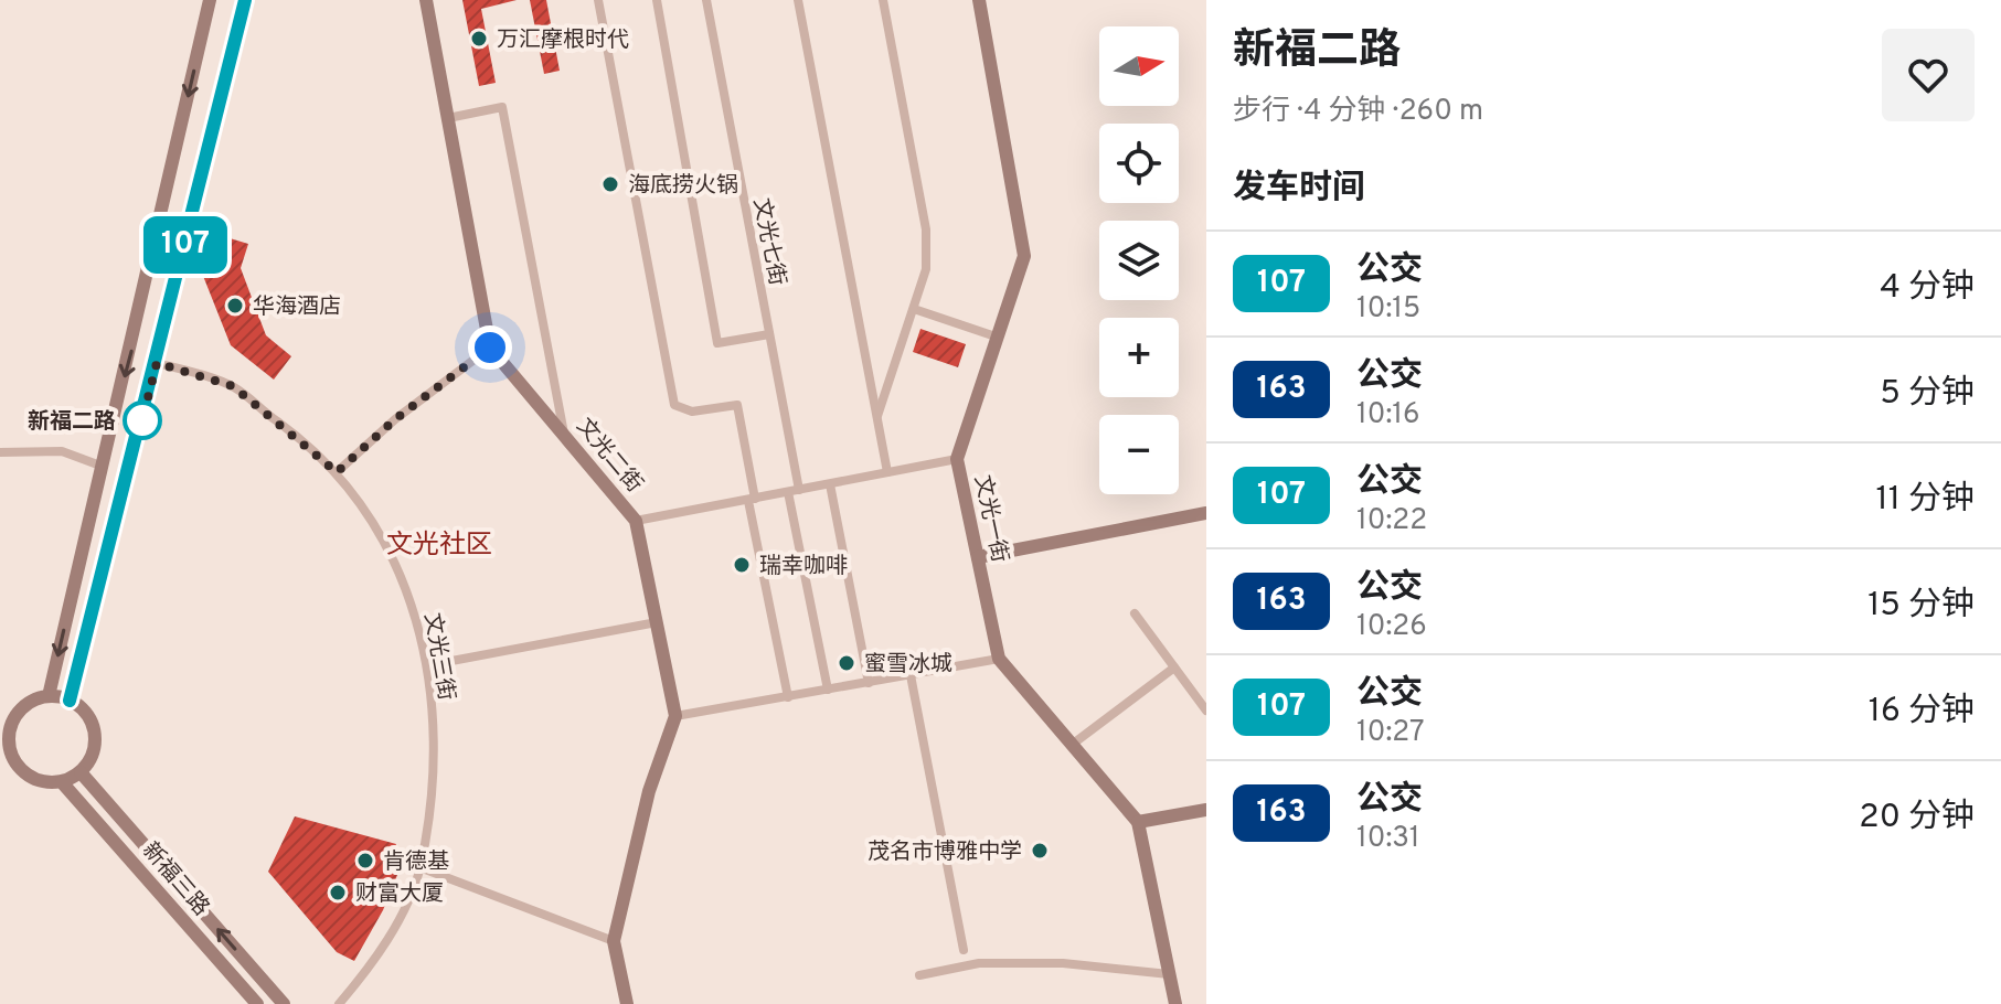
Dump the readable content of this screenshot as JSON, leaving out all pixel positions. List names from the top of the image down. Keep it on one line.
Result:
{"streets":{"street":["文光七街","文光二街","文光一街","文光三街","新福三路"]},"districts":["文光社区"],"places":["万汇·摩根时代","海底捞火锅","华海酒店","新福二路","瑞幸咖啡","蜜雪冰城","茂名市博雅中学","肯德基","财富大厦"],"lines":["bus line 107"],"north":"right","page":{"on_map":"107","heading":[["新福二路","步行 · 4 分钟 · 260 m"],"发车时间"],"map_buttons":["+","−"],"list":[{"mark":"107","name":"公交","note":"10:15","value":"4 分钟"},{"mark":"163","name":"公交","note":"10:16","value":"5 分钟"},{"mark":"107","name":"公交","note":"10:22","value":"11 分钟"},{"mark":"163","name":"公交","note":"10:26","value":"15 分钟"},{"mark":"107","name":"公交","note":"10:27","value":"16 分钟"},{"mark":"163","name":"公交","note":"10:31","value":"20 分钟"}]}}
